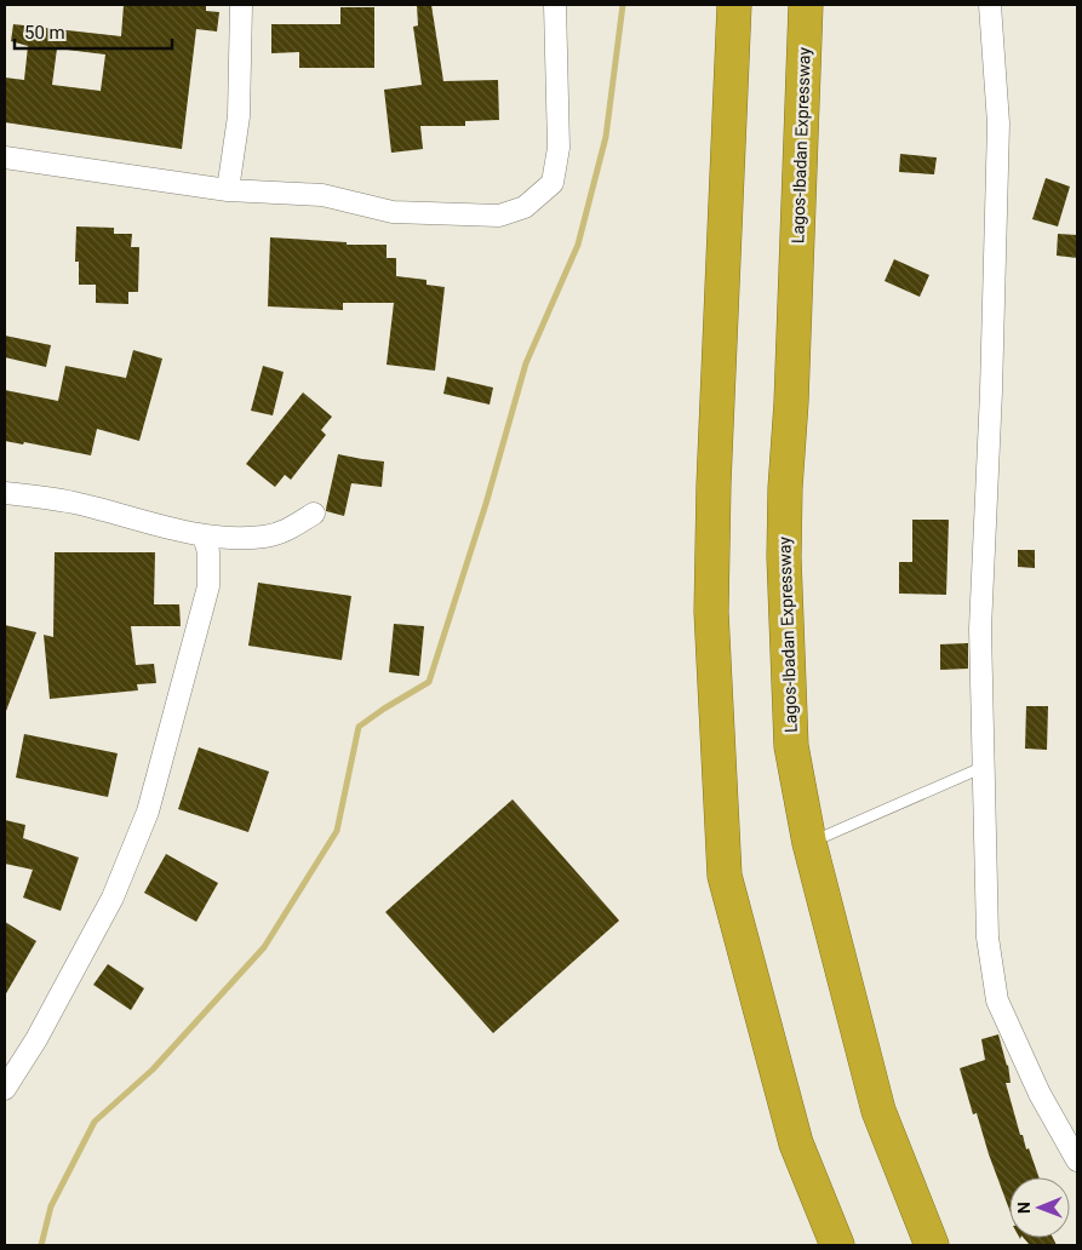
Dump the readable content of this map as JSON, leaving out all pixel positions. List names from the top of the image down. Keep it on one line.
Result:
{"streets":{"highway":["Lagos-Ibadan Expressway"]},"scale_bar":"50 m","north":"left"}
